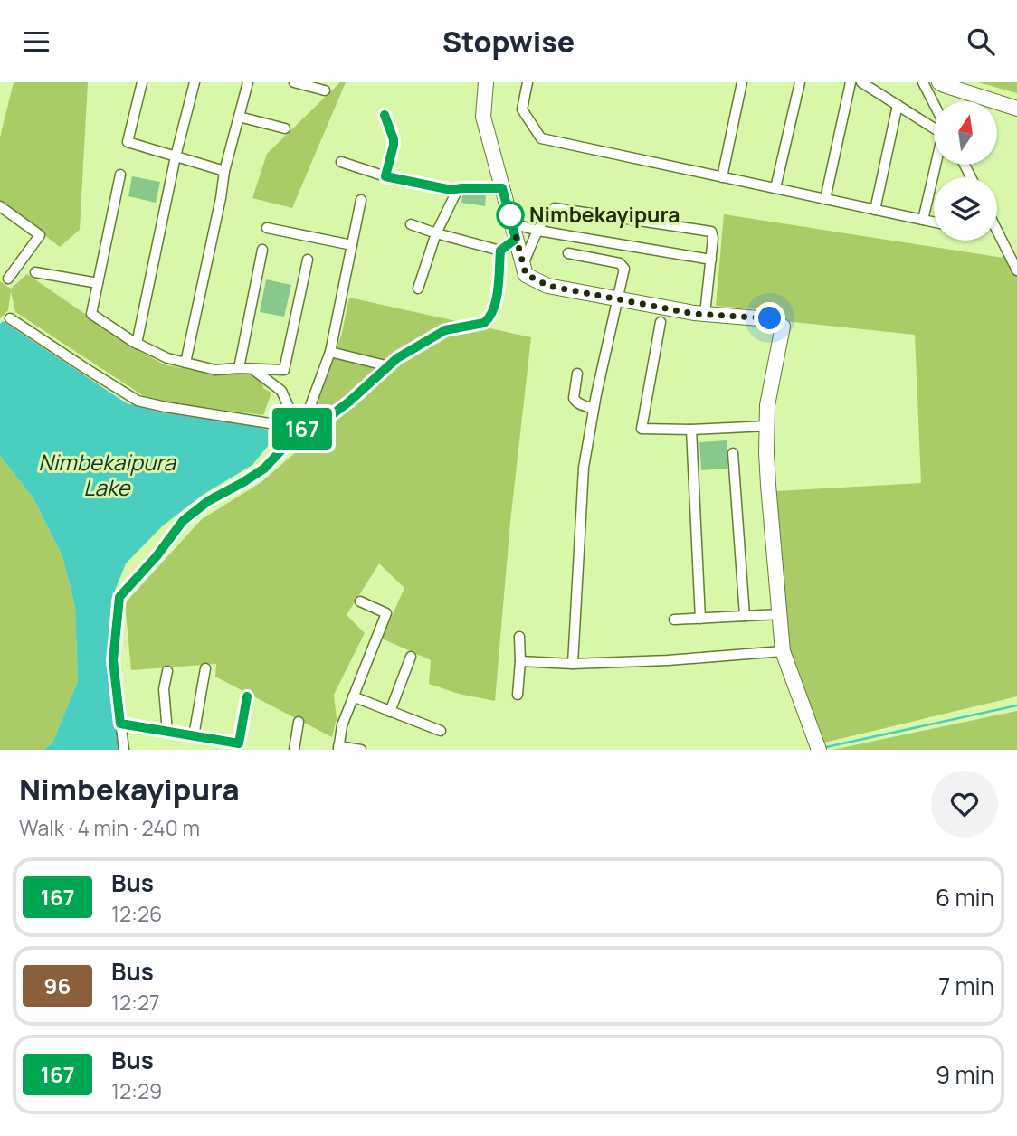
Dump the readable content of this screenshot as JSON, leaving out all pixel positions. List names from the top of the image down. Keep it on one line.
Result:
{"water":["Nimbekaipura Lake"],"places":["Nimbekayipura"],"lines":["bus line 167"],"north":"top","page":{"header":"Stopwise","on_map":"167","heading":["Nimbekayipura","Walk · 4 min · 240 m"],"list":[{"mark":"167","name":"Bus","note":"12:26","value":"6 min"},{"mark":"96","name":"Bus","note":"12:27","value":"7 min"},{"mark":"167","name":"Bus","note":"12:29","value":"9 min"}]}}
